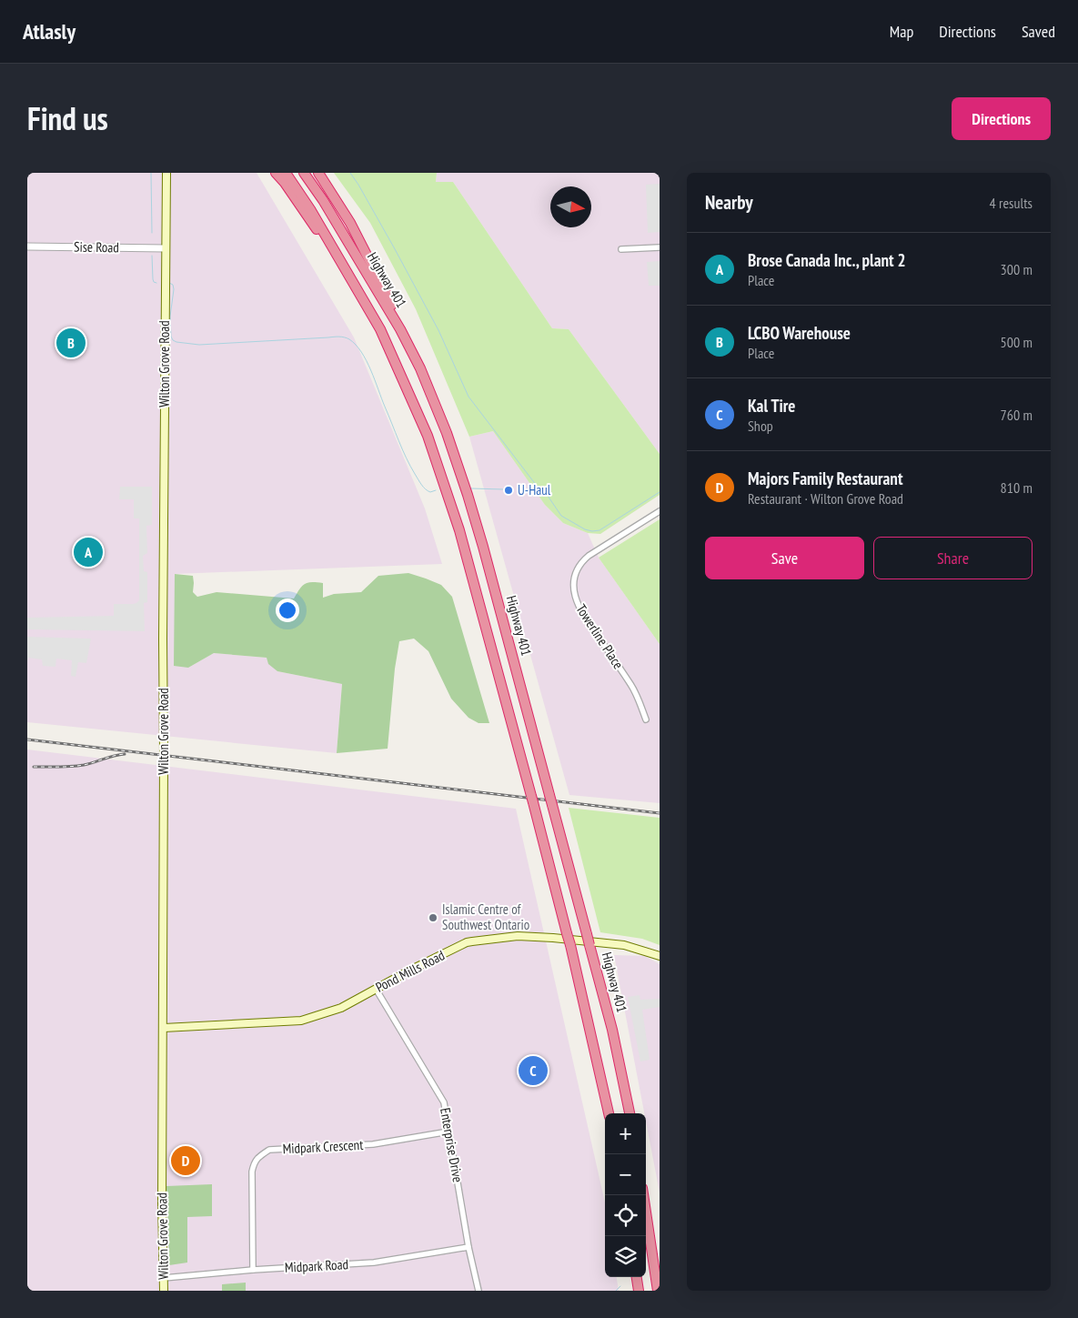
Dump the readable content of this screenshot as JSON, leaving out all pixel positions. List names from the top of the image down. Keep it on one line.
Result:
{"streets":{"highway":["Highway 401"],"main road":["Wilton Grove Road","Pond Mills Road"],"street":["Sise Road","Towerline Place","Enterprise Drive","Midpark Crescent","Midpark Road"]},"crossings":[["Sise Road","Wilton Grove Road"],["Wilton Grove Road","Pond Mills Road"],["Wilton Grove Road","Midpark Road"],["Pond Mills Road","Enterprise Drive"],["Enterprise Drive","Midpark Crescent"],["Enterprise Drive","Midpark Road"],["Midpark Crescent","Midpark Road"]],"places":["U-Haul","Islamic Centre of Southwest Ontario"],"north":"right","page":{"header":"Atlasly","nav":["Map","Directions","Saved"],"title":"Find us","buttons":["Directions",["Save","Share"]],"heading":["Nearby","4 results"],"list":[{"mark":"A","name":"Brose Canada Inc., plant 2","note":"Place","value":"300 m"},{"mark":"B","name":"LCBO Warehouse","note":"Place","value":"500 m"},{"mark":"C","name":"Kal Tire","note":"Shop","value":"760 m"},{"mark":"D","name":"Majors Family Restaurant","note":"Restaurant · Wilton Grove Road","value":"810 m"}],"pins":["B","A","C","D"],"map_buttons":["+","−"]}}
